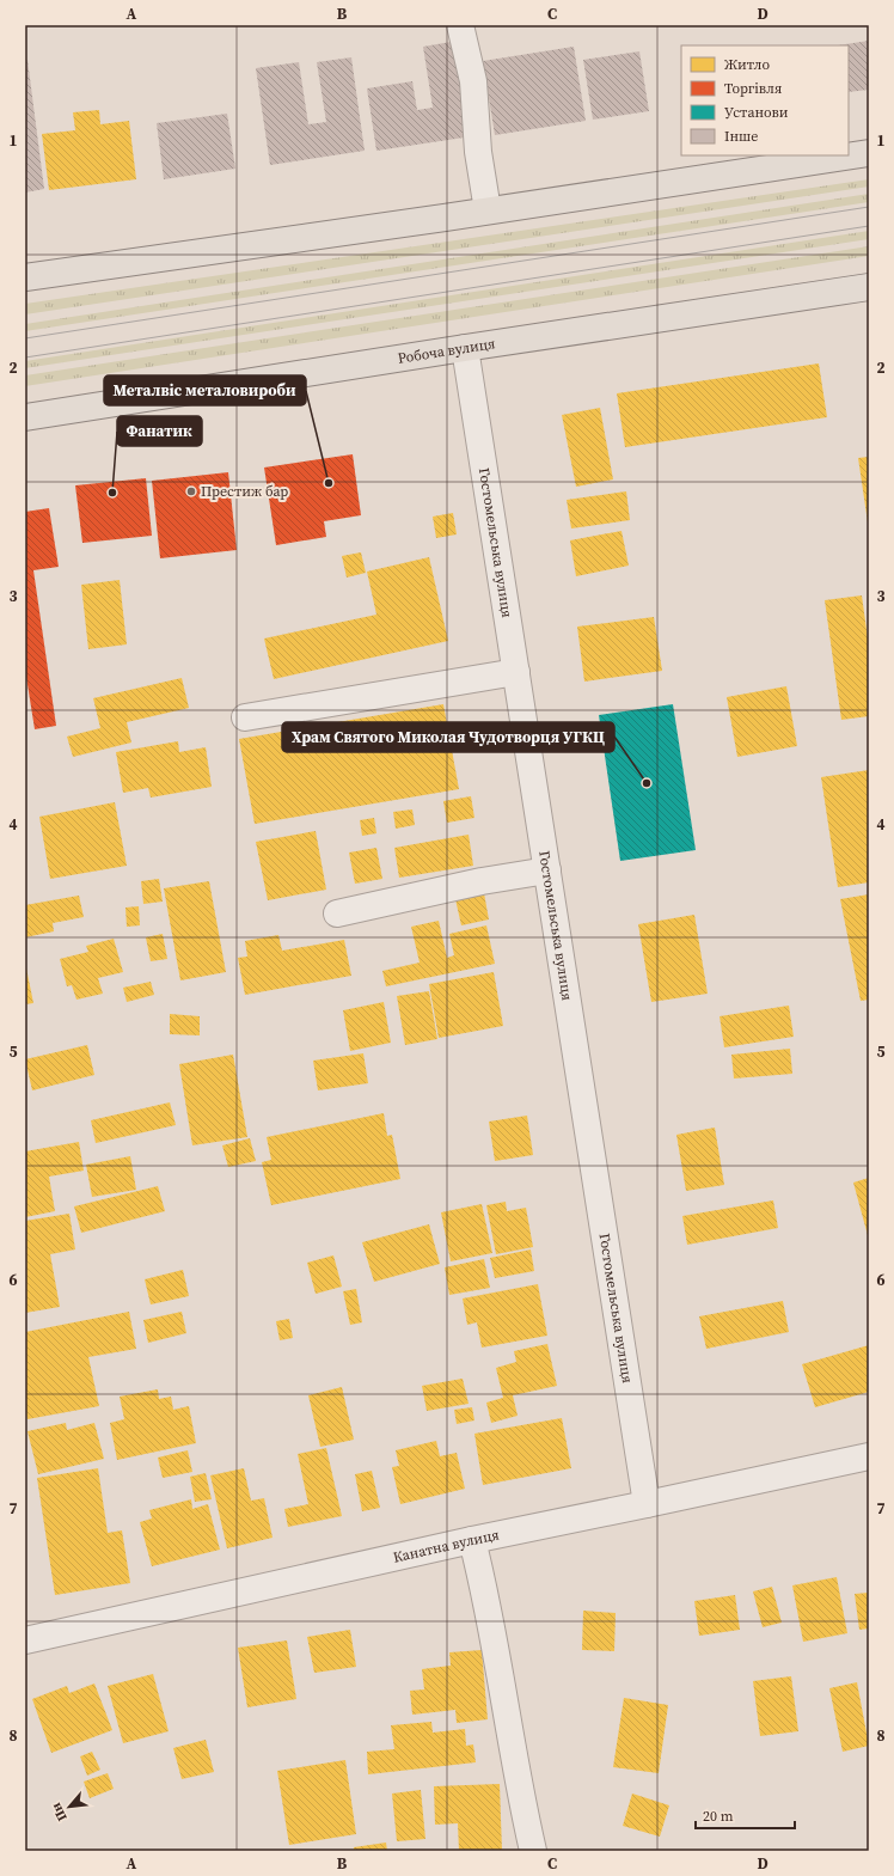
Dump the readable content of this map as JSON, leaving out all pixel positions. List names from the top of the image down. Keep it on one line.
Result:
{"streets":{"main road":["Робоча вулиця"],"street":["Гостомельська вулиця","Канатна вулиця"]},"crossings":[["Робоча вулиця","Гостомельська вулиця"],["Гостомельська вулиця","Канатна вулиця"]],"places":["Металвіс металовироби","Престиж бар","Фанатик","Храм Святого Миколая Чудотворця УГКЦ"],"legend":["Житло","Торгівля","Установи","Інше"],"scale_bar":"20 m","north":"bottom left","grid":{"columns":["A","B","C","D"],"rows":["1","2","3","4","5","6","7","8"]}}
